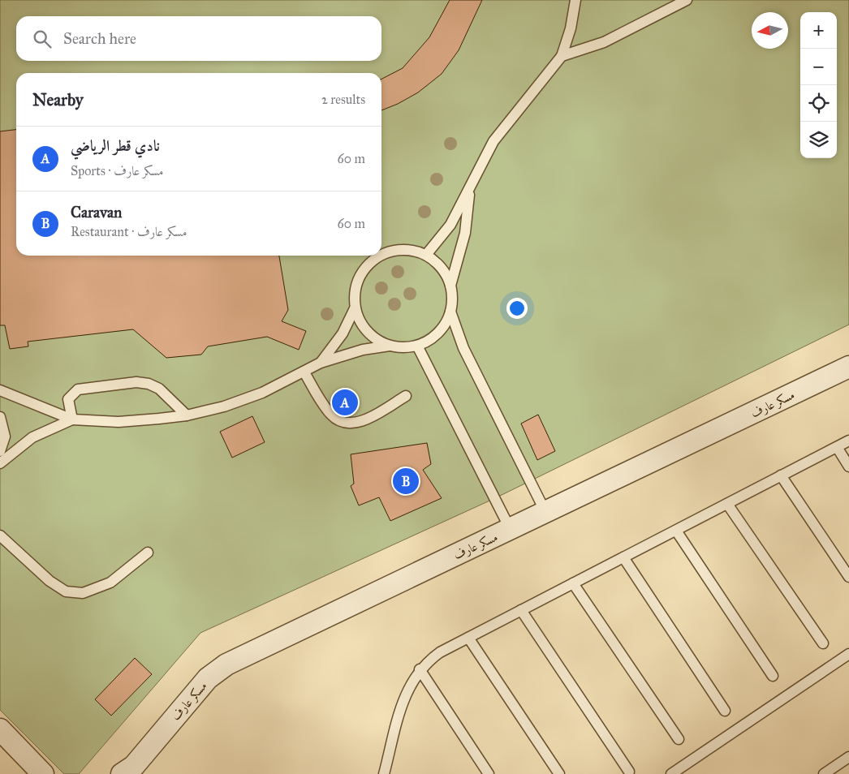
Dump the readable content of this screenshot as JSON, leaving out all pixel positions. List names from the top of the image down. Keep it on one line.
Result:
{"streets":{"street":["مسكر عارف"]},"north":"left","page":{"map_buttons":["+","−"],"search":"Search here","heading":["Nearby","2 results"],"list":[{"mark":"A","name":"نادي قطر الرياضي","note":"Sports · مسكر عارف","value":"60 m"},{"mark":"B","name":"Caravan","note":"Restaurant · مسكر عارف","value":"60 m"}],"pins":["A","B"]}}
